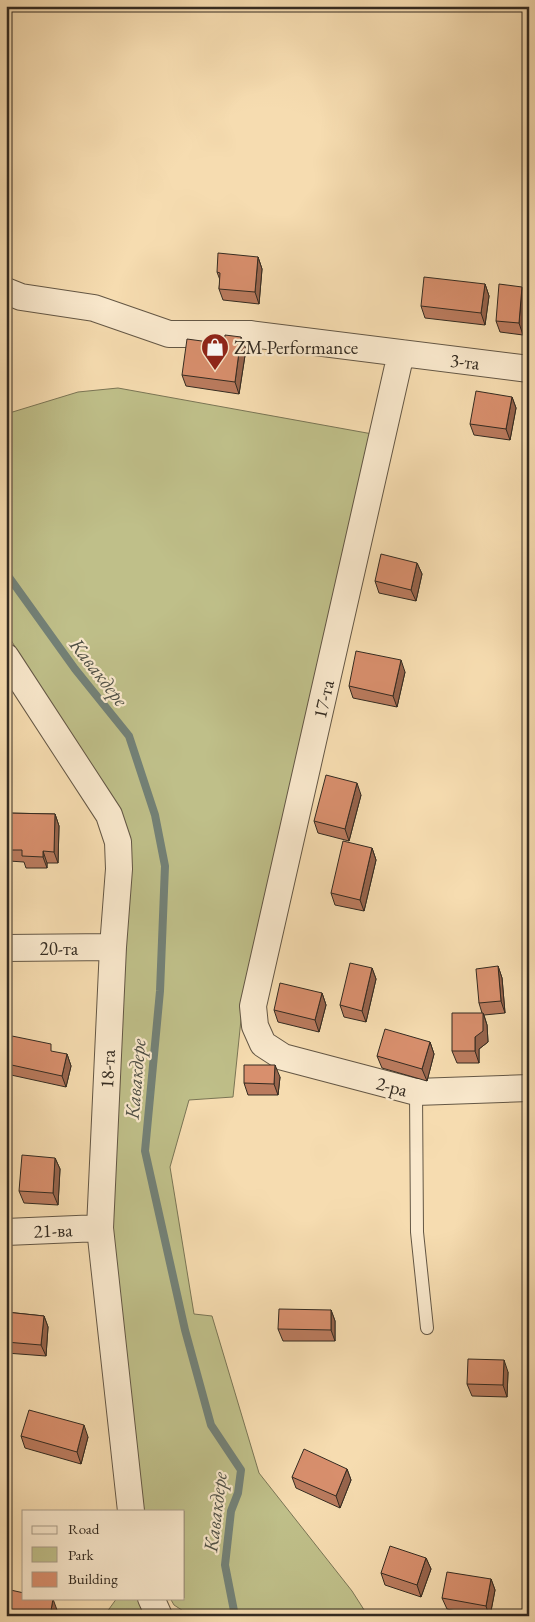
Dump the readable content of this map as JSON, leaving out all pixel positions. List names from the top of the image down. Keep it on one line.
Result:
{"streets":{"street":["3-та","17-та","20-та","18-та","2-ра","21-ва"]},"crossings":[["3-та","17-та"],["17-та","2-ра"],["20-та","18-та"],["18-та","21-ва"]],"water":["Кавакдере"],"places":{"shop":["ZM Performance"]},"legend":["Road","Park","Building"]}
